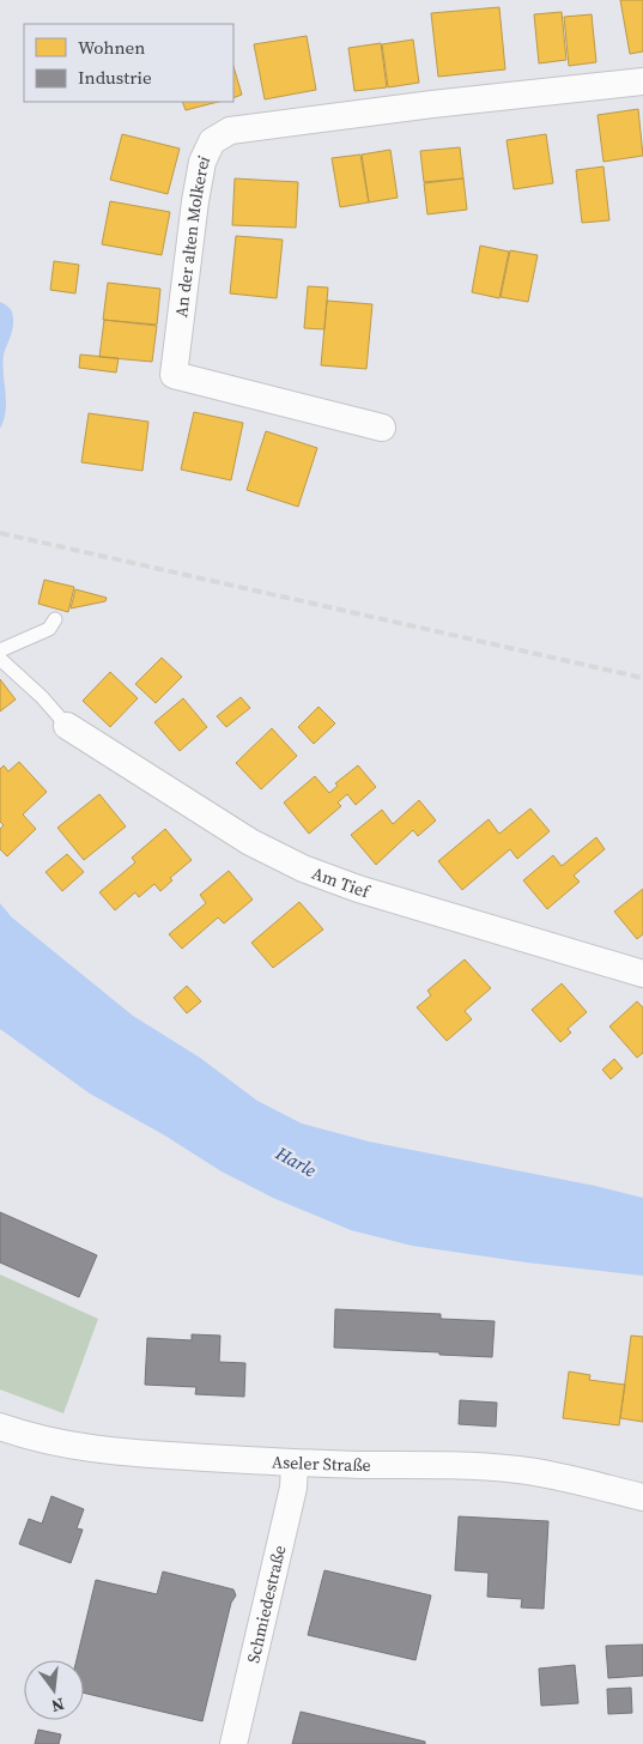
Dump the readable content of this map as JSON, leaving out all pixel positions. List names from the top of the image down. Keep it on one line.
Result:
{"streets":{"street":["An der alten Molkerei","Am Tief","Aseler Straße","Schmiedestraße"]},"crossings":[["Aseler Straße","Schmiedestraße"]],"water":["Harle"],"legend":["Wohnen","Industrie"],"north":"bottom"}
